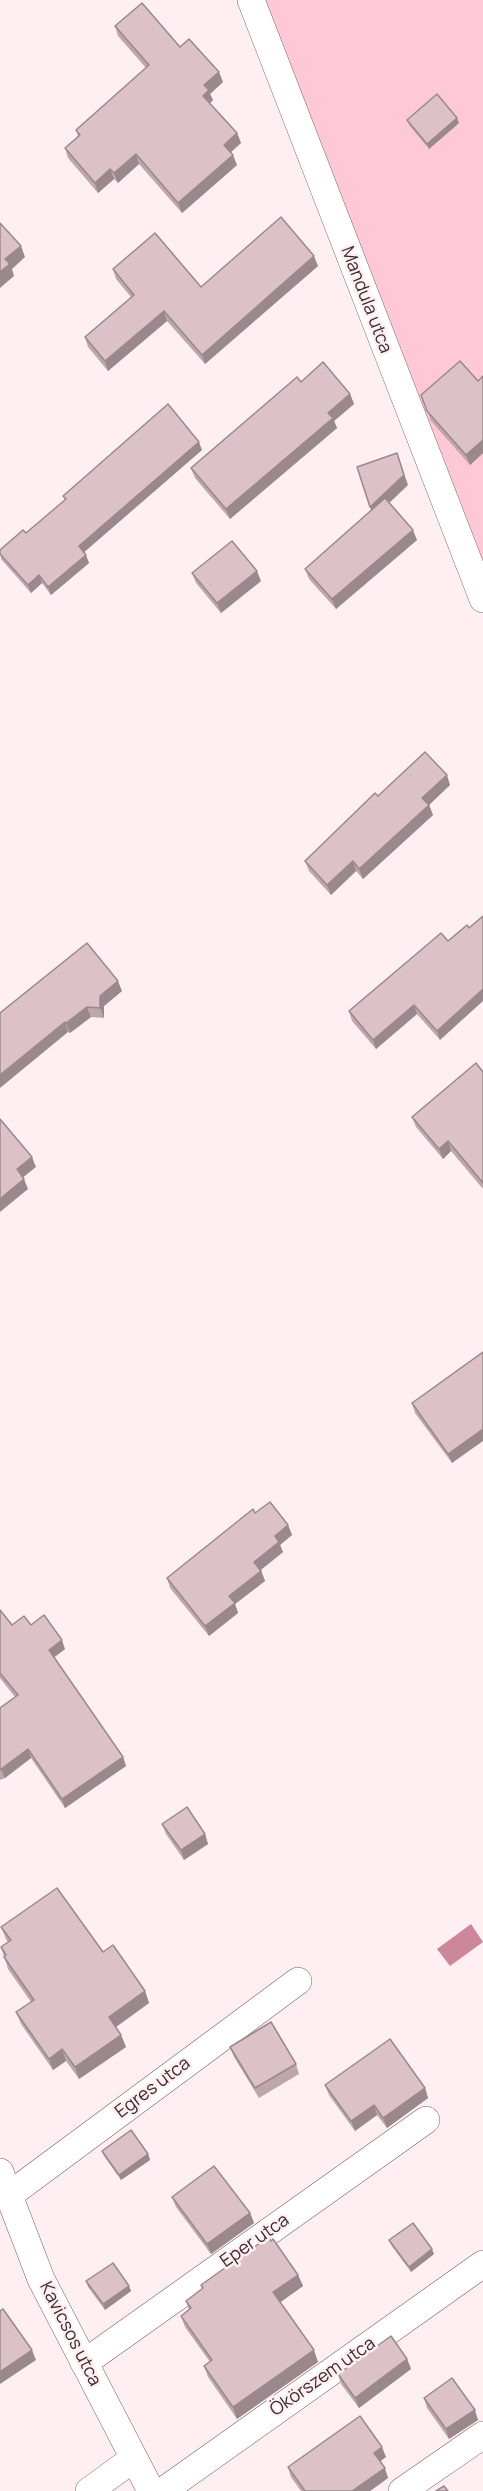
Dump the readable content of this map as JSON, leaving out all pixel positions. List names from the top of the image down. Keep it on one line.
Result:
{"streets":{"street":["Mandula utca","Egres utca","Eper utca","Kavicsos utca","Ökörszem utca"]},"crossings":[["Egres utca","Kavicsos utca"],["Eper utca","Kavicsos utca"]]}
